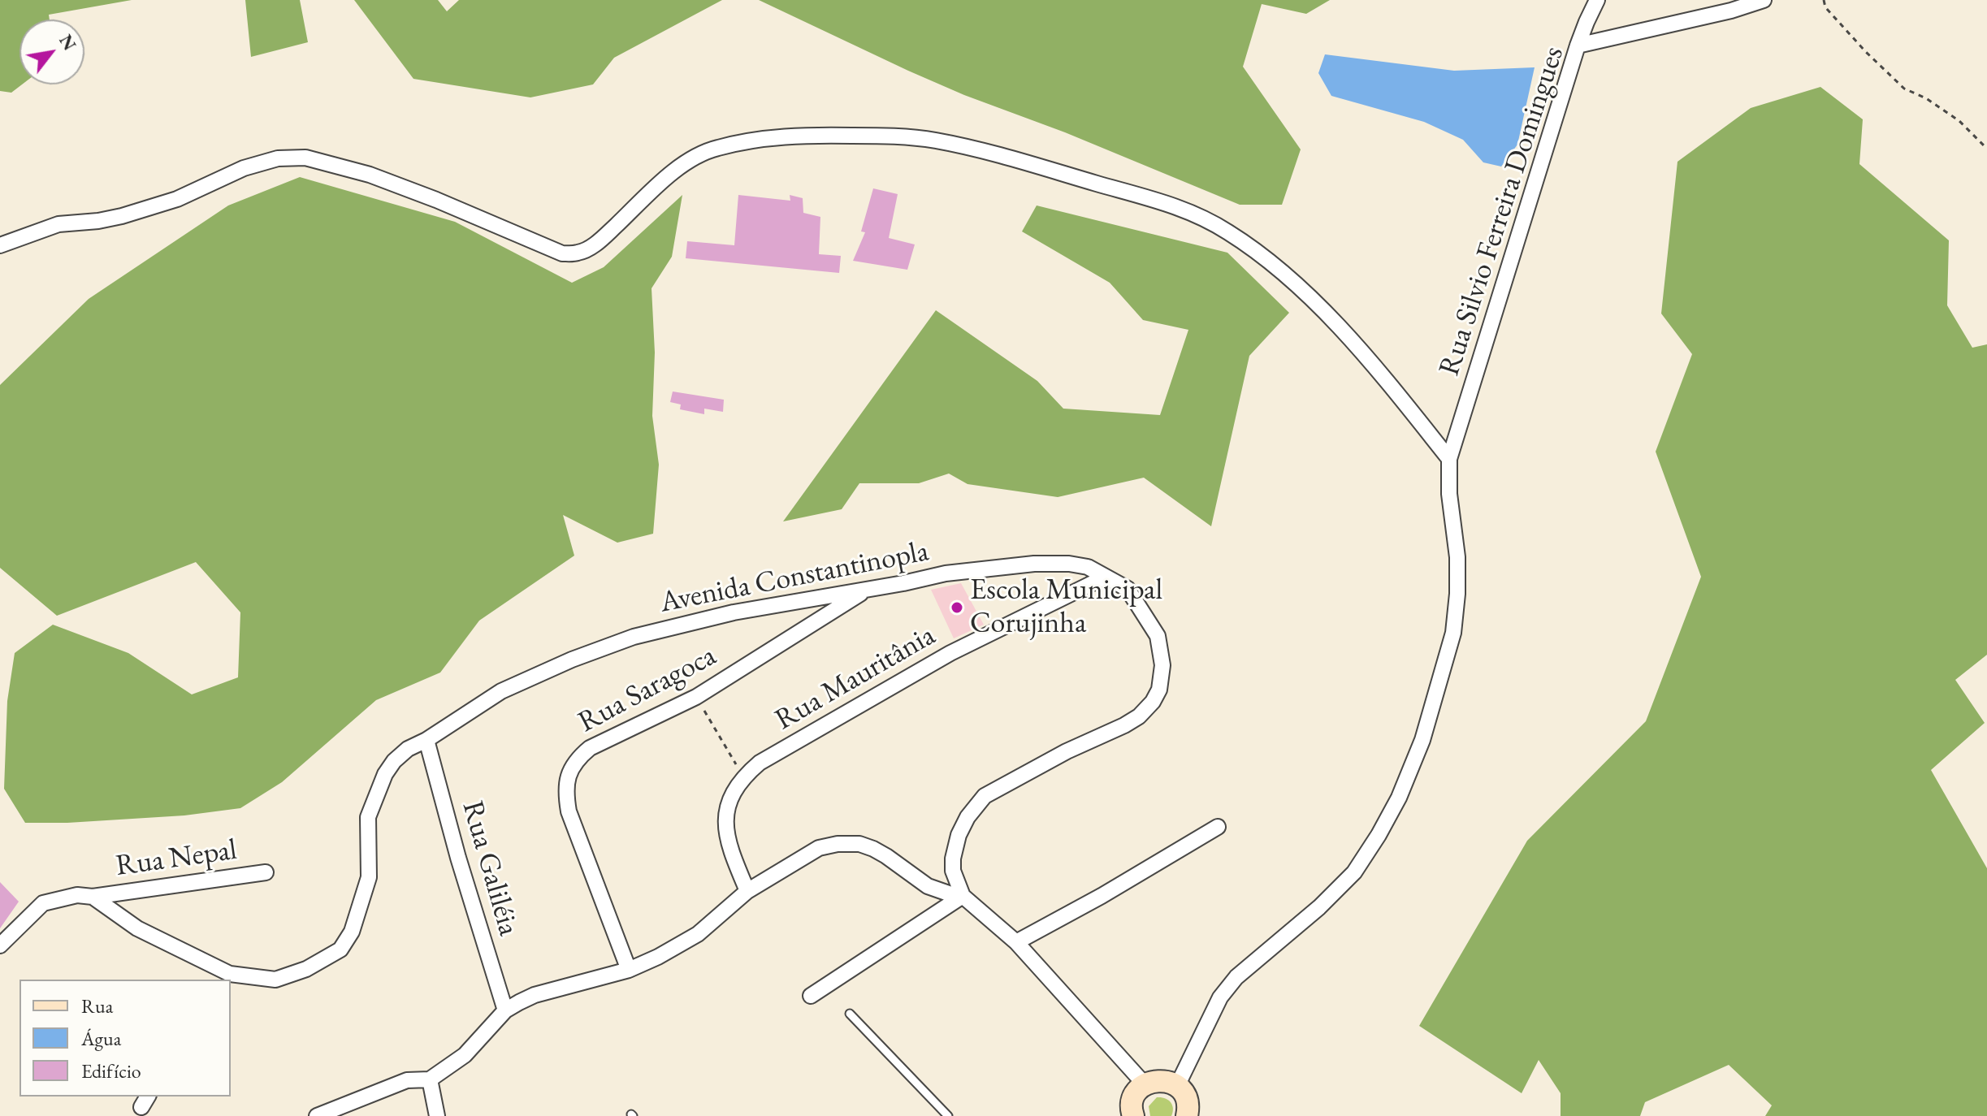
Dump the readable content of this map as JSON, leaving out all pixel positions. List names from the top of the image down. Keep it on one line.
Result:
{"streets":{"street":["Rua Silvio Ferreira Domingues","Avenida Constantinopla","Rua Mauritânia","Rua Saragoca","Rua Nepal","Rua Galiléia"]},"crossings":[["Avenida Constantinopla","Rua Mauritânia"],["Avenida Constantinopla","Rua Saragoca"],["Avenida Constantinopla","Rua Nepal"],["Avenida Constantinopla","Rua Galiléia"]],"places":["Escola Municipal Corujinha"],"legend":["Rua","Água","Edifício"],"north":"top right"}
